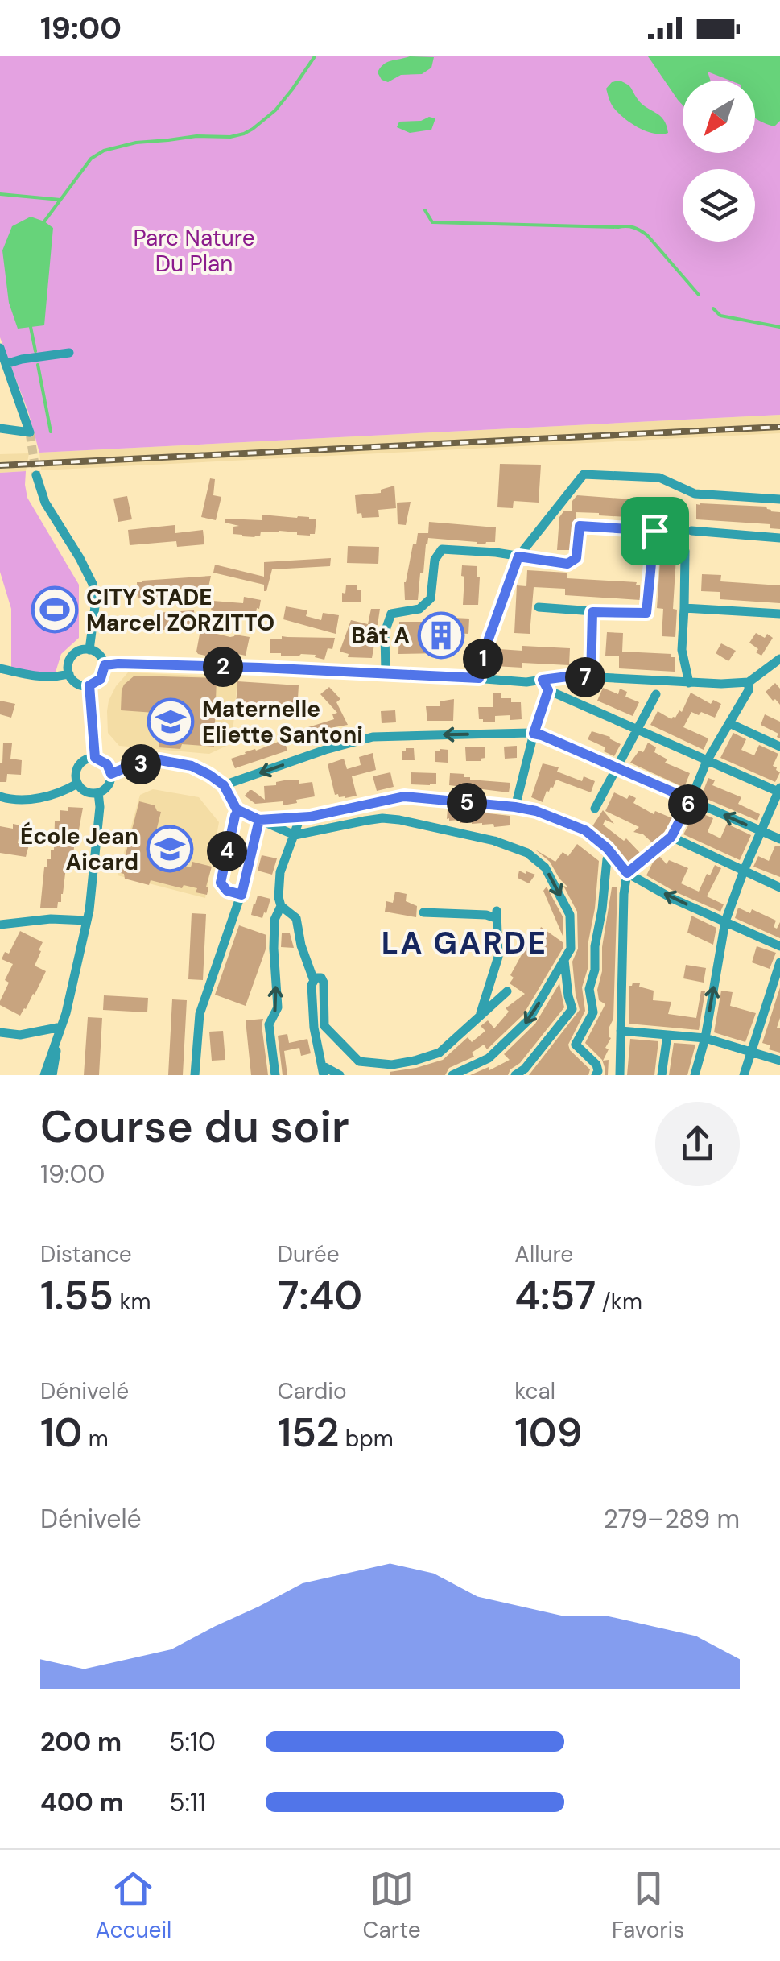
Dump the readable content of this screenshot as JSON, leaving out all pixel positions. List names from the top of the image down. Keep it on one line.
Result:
{"districts":["LA GARDE"],"parks":["Parc Nature Du Plan"],"places":{"sports":["CITY STADE Marcel ZORZITTO"],"building":["Bât A"],"school or university":["Maternelle Eliette Santoni","École Jean Aicard"]},"north":"bottom left","page":{"status":"19:00","pins":["1","2","7","3","5","6","4"],"heading":["Course du soir","19:00"],"stats":[["Distance","1.55 km"],["Durée","7:40"],["Allure","4:57 /km"],["Dénivelé","10 m"],["Cardio","152 bpm"],["kcal","109"]],"chart":["Dénivelé","279–289 m"],"list":[{"name":"200 m","note":"5:10"},{"name":"400 m","note":"5:11"}],"tabs":["Accueil","Carte","Favoris"]}}
